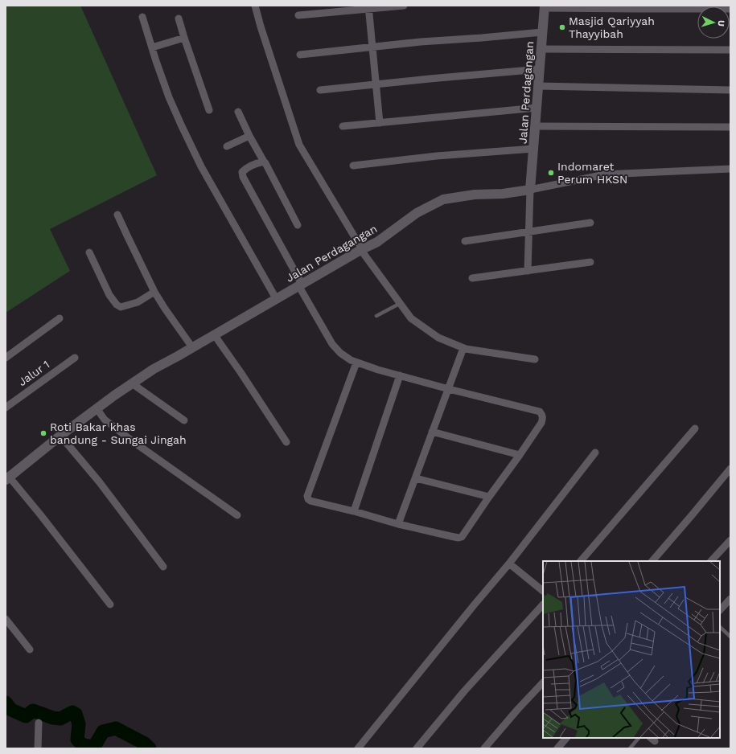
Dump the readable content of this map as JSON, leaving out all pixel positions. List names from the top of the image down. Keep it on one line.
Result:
{"streets":{"street":["Jalan Perdagangan","Jalur 1"]},"places":["Masjid Qariyyah Thayyibah","Indomaret Perum HKSN","Roti Bakar khas bandung - Sungai Jingah"],"north":"right"}
